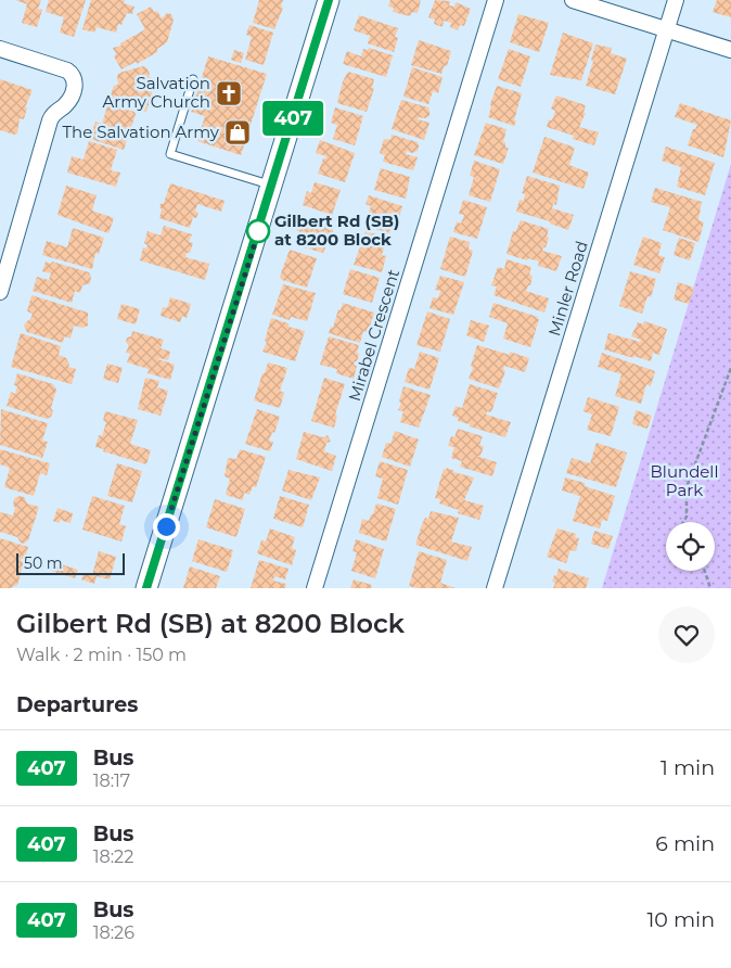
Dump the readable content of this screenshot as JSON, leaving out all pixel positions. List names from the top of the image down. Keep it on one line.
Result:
{"streets":{"street":["Minler Road","Mirabel Crescent"]},"parks":["Blundell Park"],"places":{"church":["Salvation Army Church"],"shop":["The Salvation Army"],"other":["Gilbert Rd (SB) at 8200 Block"]},"lines":["bus line 407"],"scale_bar":"50 m","page":{"on_map":"407","scale":"50 m","heading":[["Gilbert Rd (SB) at 8200 Block","Walk · 2 min · 150 m"],"Departures"],"list":[{"mark":"407","name":"Bus","note":"18:17","value":"1 min"},{"mark":"407","name":"Bus","note":"18:22","value":"6 min"},{"mark":"407","name":"Bus","note":"18:26","value":"10 min"}]}}
